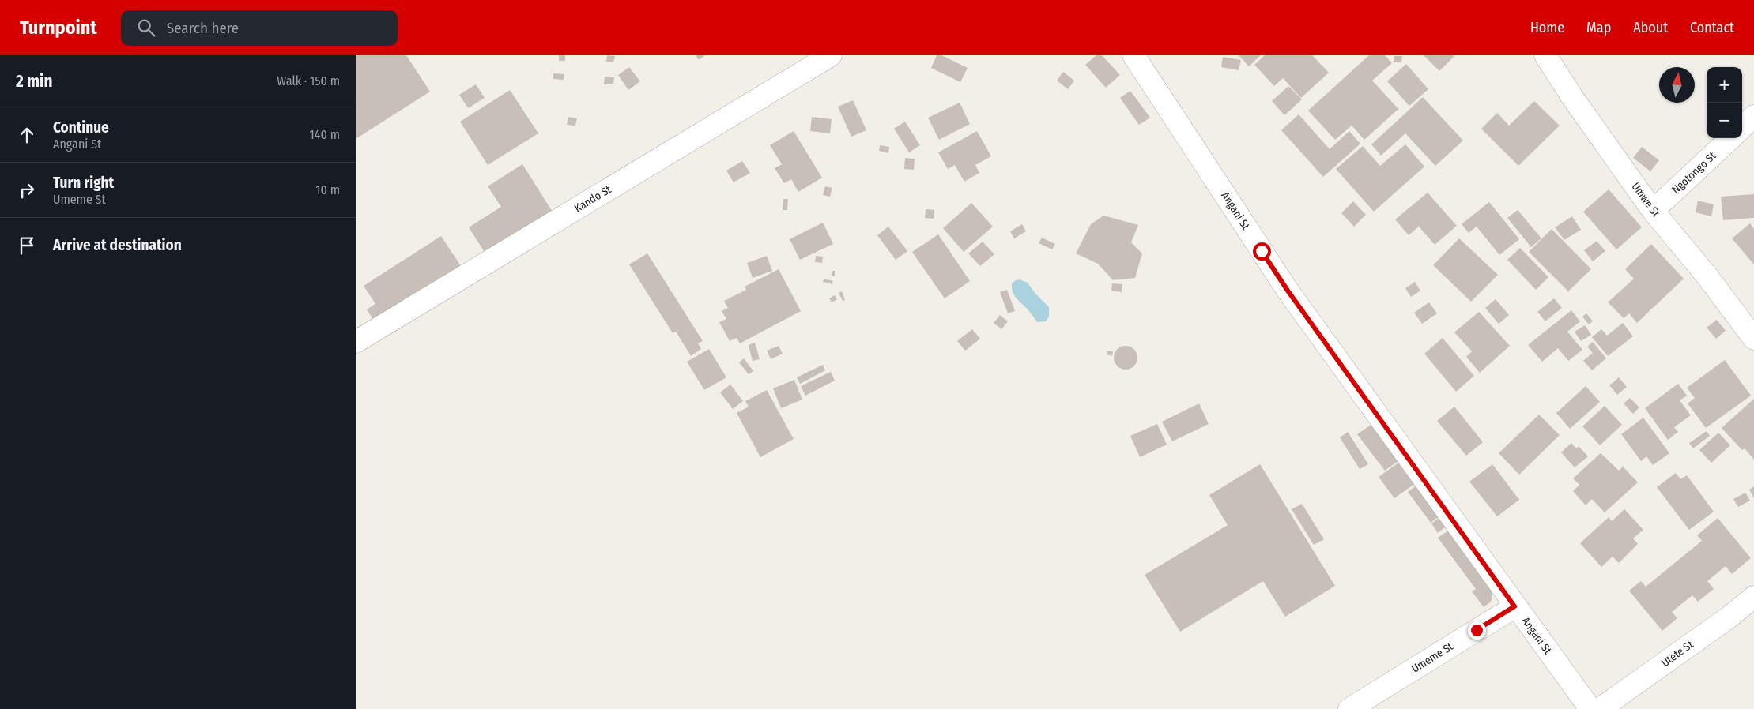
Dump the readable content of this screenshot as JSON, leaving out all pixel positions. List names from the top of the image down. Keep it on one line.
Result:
{"streets":{"street":["Ngotongo St","Kando St","Umwe St","Angani St","Utete St","Umeme St"]},"crossings":[["Ngotongo St","Umwe St"],["Angani St","Umeme St"]],"north":"top","page":{"header":"Turnpoint","search":"Search here","nav":["Home","Map","About","Contact"],"heading":["2 min","Walk · 150 m"],"map_buttons":["+","−"],"list":[["Continue","Angani St","140 m"],["Turn right","Umeme St","10 m"],"Arrive at destination"]}}
